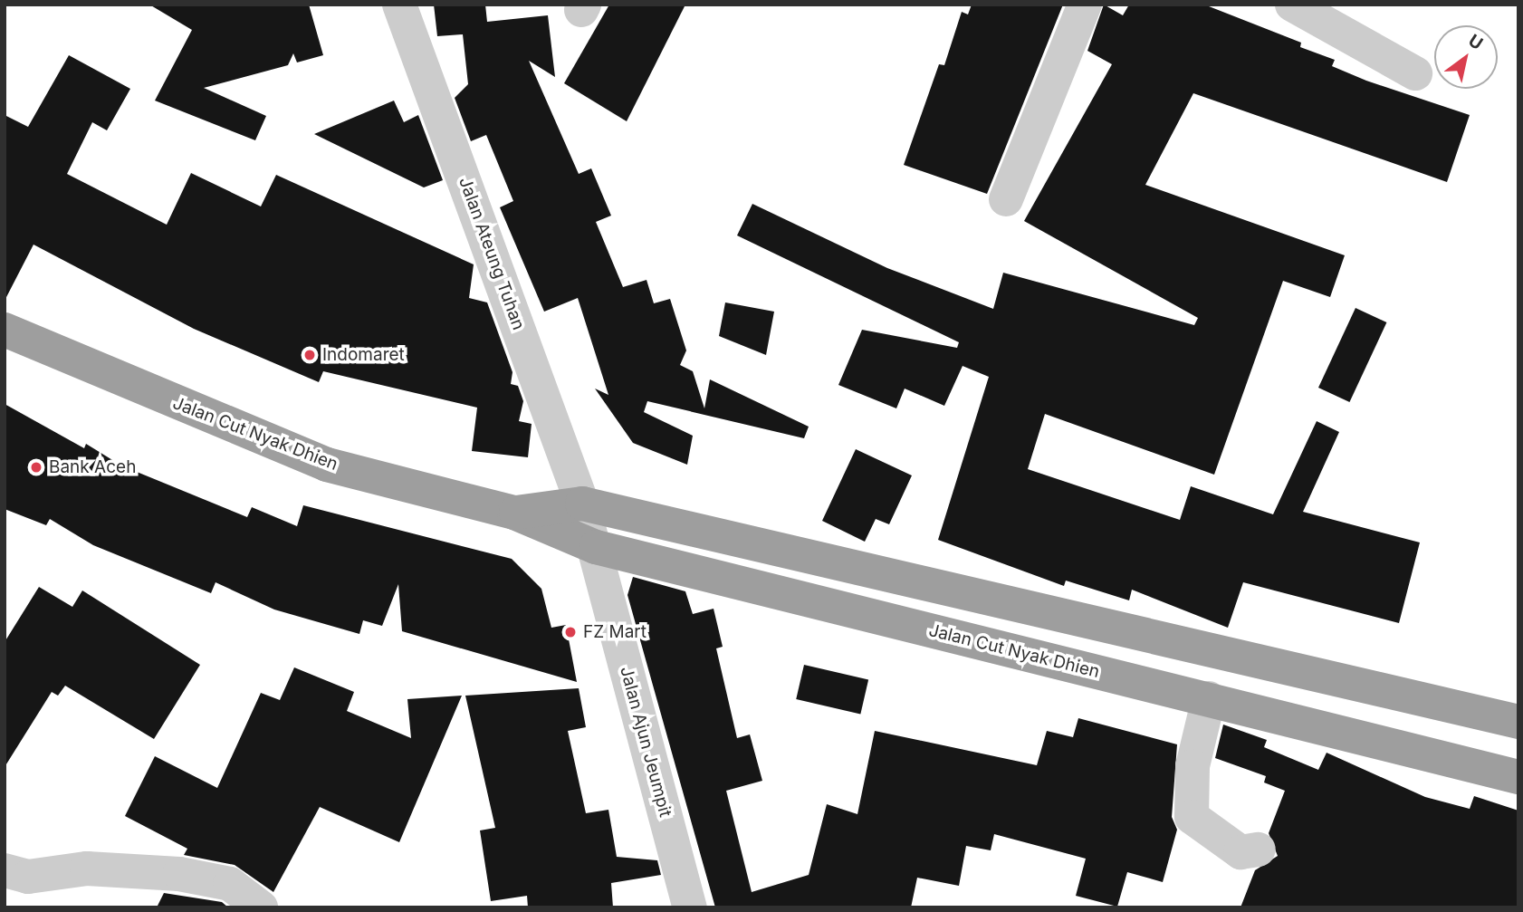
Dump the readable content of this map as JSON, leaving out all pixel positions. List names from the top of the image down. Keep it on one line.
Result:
{"streets":{"highway":["Jalan Cut Nyak Dhien"],"street":["Jalan Ateung Tuhan","Jalan Ajun Jeumpit"]},"crossings":[["Jalan Ateung Tuhan","Jalan Cut Nyak Dhien"],["Jalan Ateung Tuhan","Jalan Ajun Jeumpit"],["Jalan Cut Nyak Dhien","Jalan Ajun Jeumpit"]],"places":["Indomaret","Bank Aceh","FZ Mart"],"north":"top right"}
